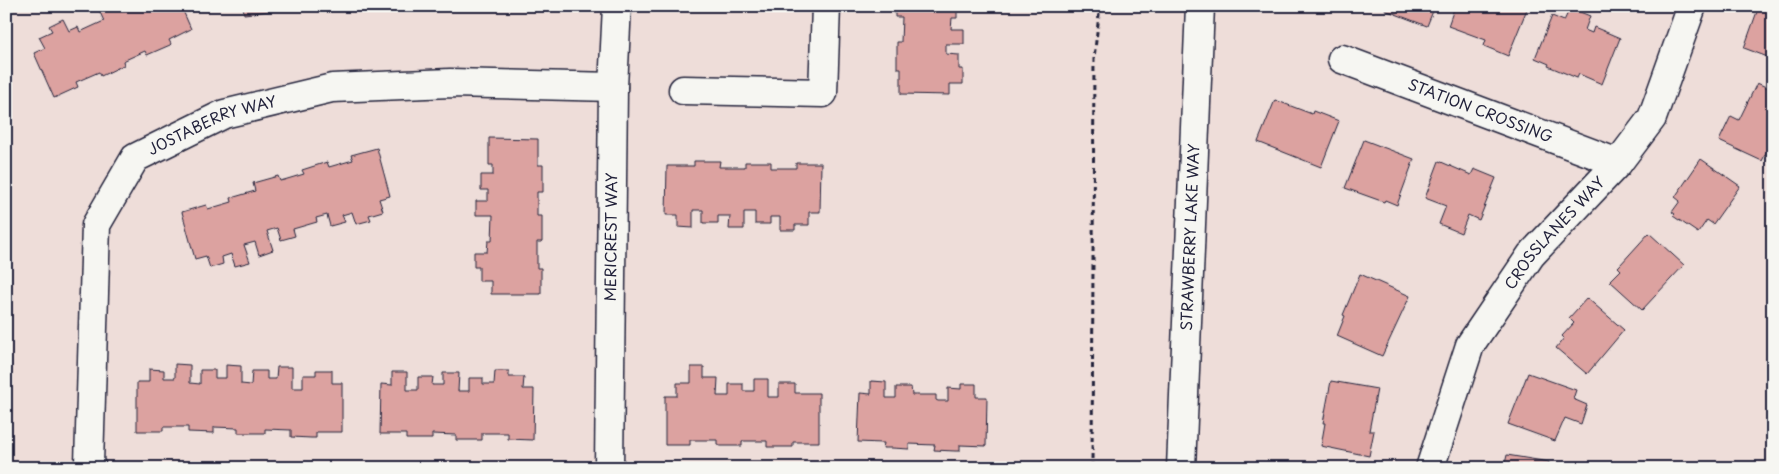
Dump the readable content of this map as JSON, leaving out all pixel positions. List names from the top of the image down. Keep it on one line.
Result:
{"streets":{"street":["STATION CROSSING","JOSTABERRY WAY","CROSSLANES WAY","MERICREST WAY","STRAWBERRY LAKE WAY"]},"crossings":[["STATION CROSSING","CROSSLANES WAY"],["JOSTABERRY WAY","MERICREST WAY"]]}
